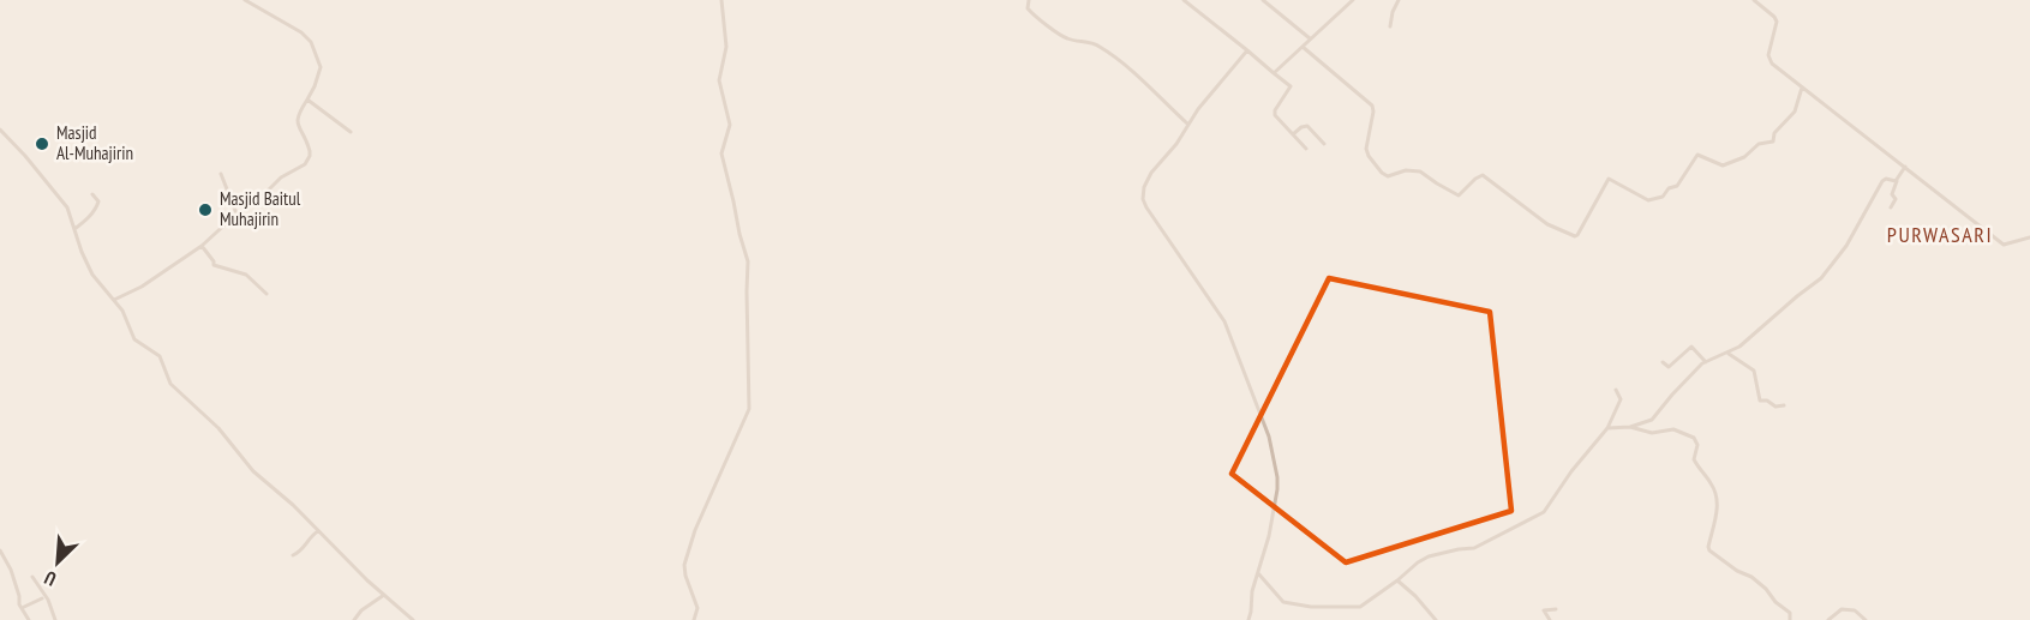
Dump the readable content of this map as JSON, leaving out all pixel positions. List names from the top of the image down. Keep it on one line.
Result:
{"districts":["PURWASARI"],"places":["Masjid Al-Muhajirin","Masjid Baitul Muhajirin"],"north":"bottom left"}
